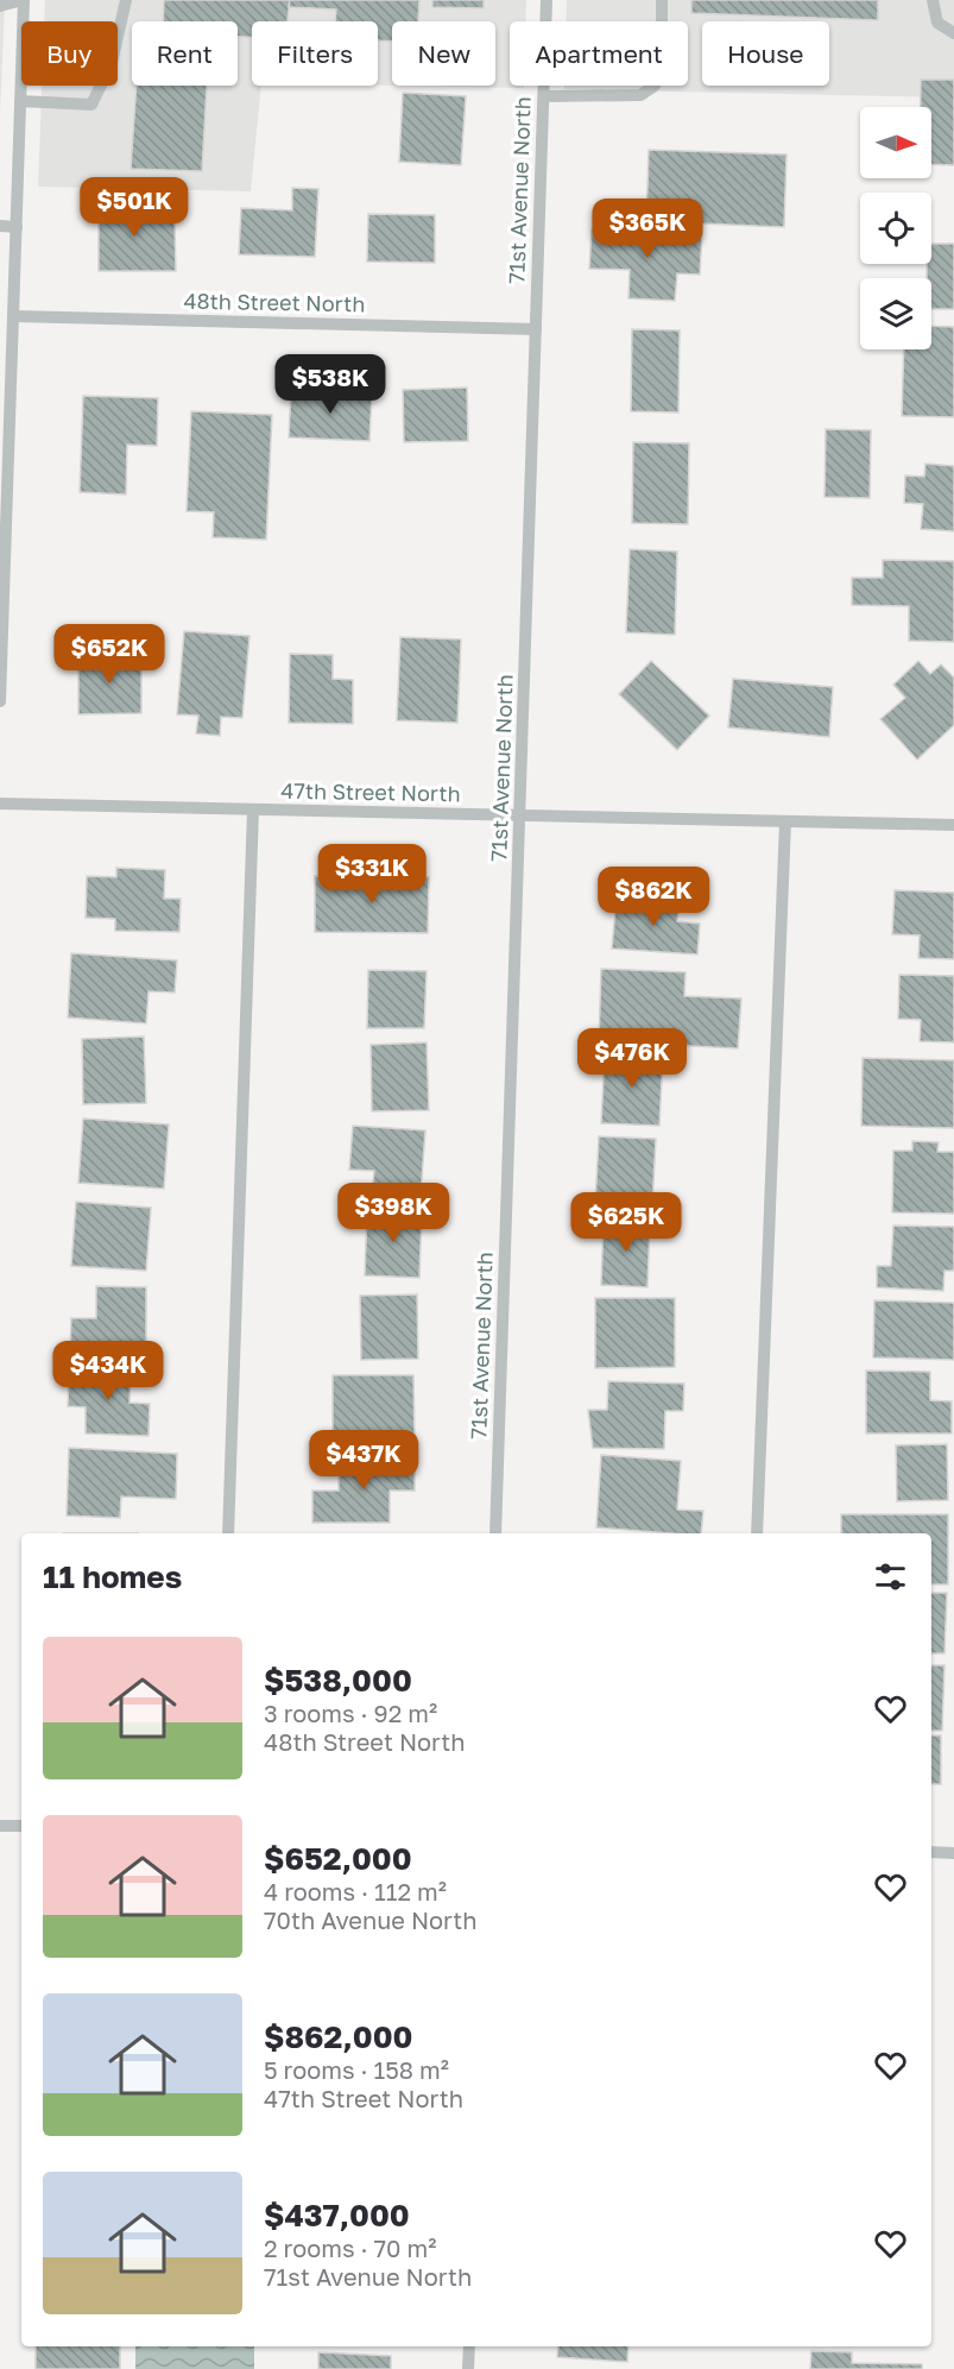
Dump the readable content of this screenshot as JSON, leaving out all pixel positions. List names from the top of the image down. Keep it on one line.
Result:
{"streets":{"street":["71st Avenue North","48th Street North","47th Street North"]},"crossings":[["71st Avenue North","48th Street North"],["71st Avenue North","47th Street North"]],"north":"right","page":{"chip":["Buy","Rent","Filters","New","Apartment","House"],"price":["$501K","$365K","$538K","$652K","$331K","$862K","$476K","$398K","$625K","$434K","$437K"],"heading":"11 homes","list":[{"name":"$538,000","note":"3 rooms · 92 m² · 48th Street North"},{"name":"$652,000","note":"4 rooms · 112 m² · 70th Avenue North"},{"name":"$862,000","note":"5 rooms · 158 m² · 47th Street North"},{"name":"$437,000","note":"2 rooms · 70 m² · 71st Avenue North"}]}}
